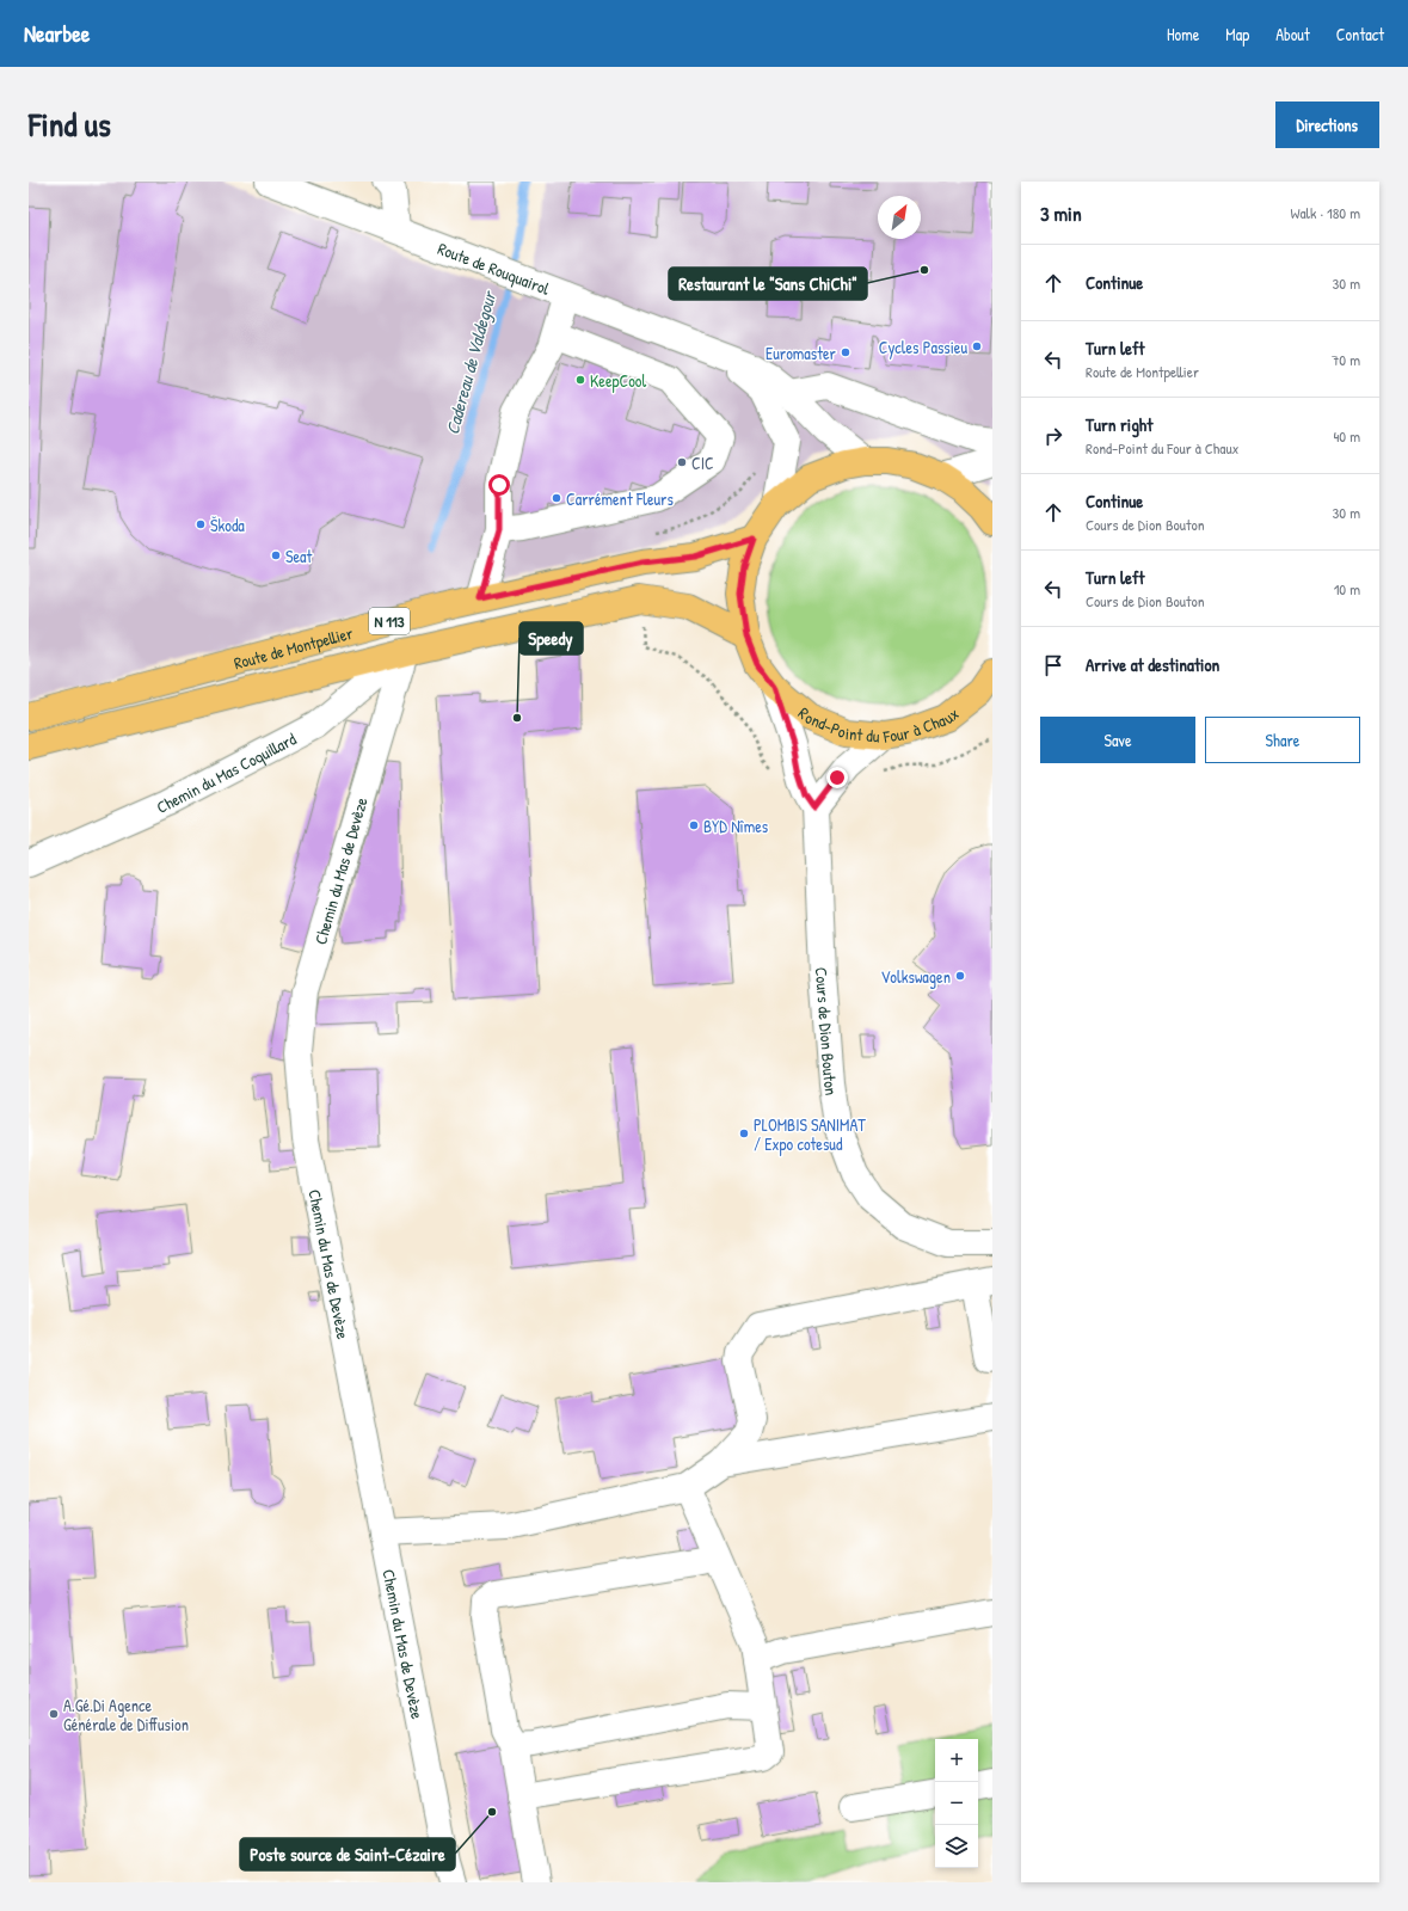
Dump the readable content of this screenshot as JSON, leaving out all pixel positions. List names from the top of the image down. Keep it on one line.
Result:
{"streets":{"main road":["N 113","Route de Montpellier","Rond-Point du Four à Chaux"],"street":["Route de Rouquairol","Chemin du Mas Coquillard","Chemin du Mas de Devèze","Cours de Dion Bouton"]},"crossings":[["Route de Rouquairol","Rond-Point du Four à Chaux"],["Route de Montpellier","Rond-Point du Four à Chaux"],["Route de Montpellier","Chemin du Mas Coquillard"],["Route de Montpellier","Chemin du Mas de Devèze"],["Rond-Point du Four à Chaux","Cours de Dion Bouton"],["Chemin du Mas Coquillard","Chemin du Mas de Devèze"]],"water":["Cadereau de Valdegour"],"places":["Restaurant le \"Sans ChiChi\"","Cycles Passieu","Euromaster","KeepCool","CIC","Carrément Fleurs","Škoda","Seat","Speedy","BYD Nîmes","Volkswagen","PLOMBIS SANIMAT / Expo cotesud","A.Gé.Di Agence Générale de Diffusion","Poste source de Saint-Cézaire"],"north":"top right","page":{"header":"Nearbee","nav":["Home","Map","About","Contact"],"title":"Find us","buttons":["Directions",["Save","Share"]],"heading":["3 min","Walk · 180 m"],"list":[["Continue","30 m"],["Turn left","Route de Montpellier","70 m"],["Turn right","Rond-Point du Four à Chaux","40 m"],["Continue","Cours de Dion Bouton","30 m"],["Turn left","Cours de Dion Bouton","10 m"],"Arrive at destination"],"map_buttons":["+","−"]}}
